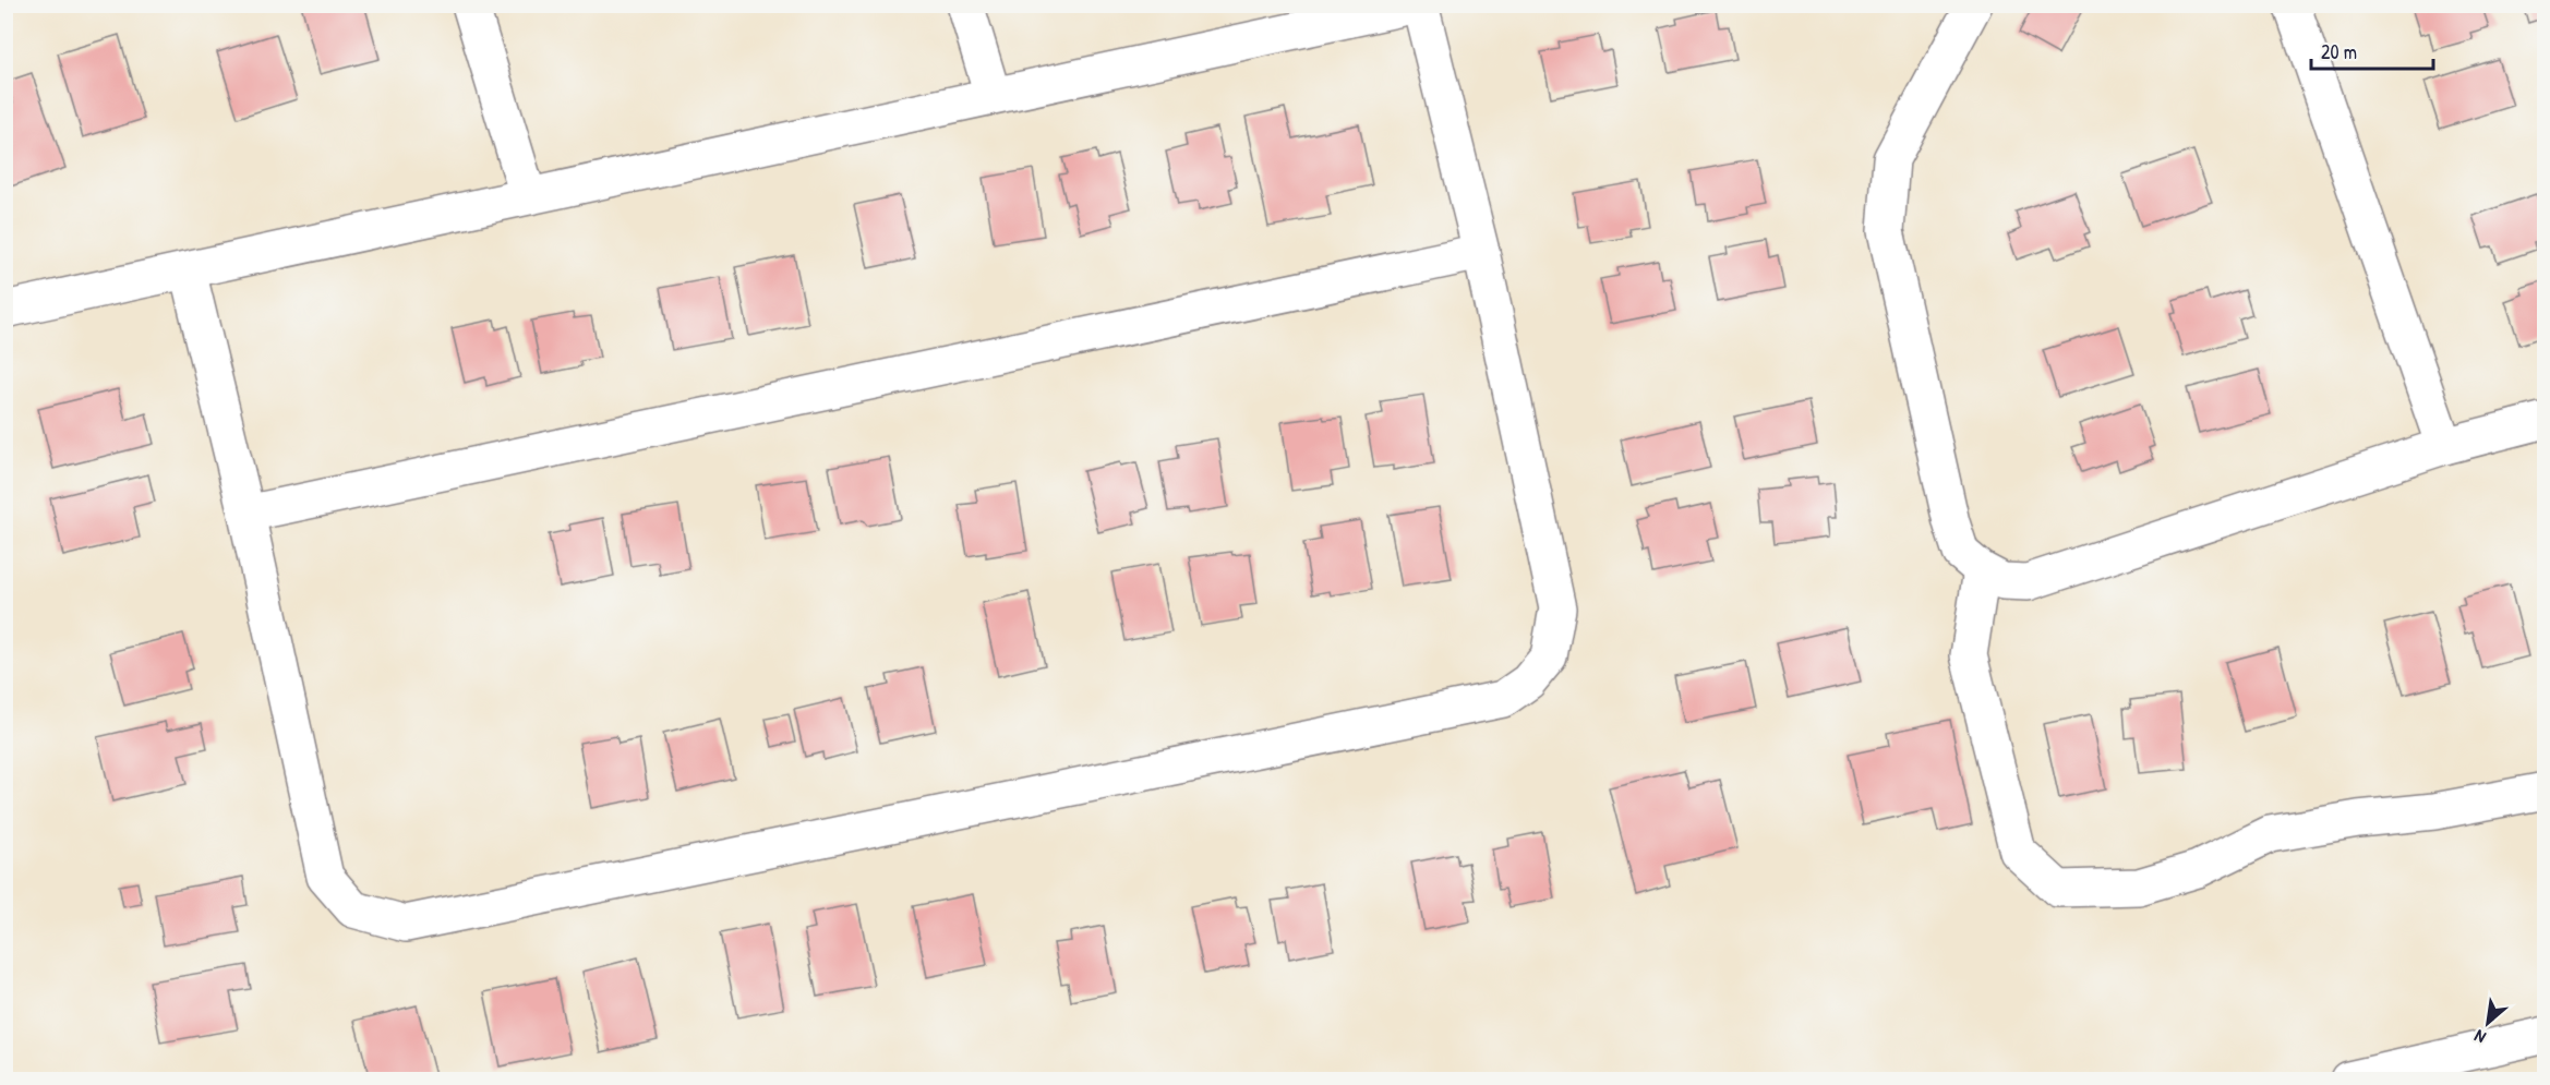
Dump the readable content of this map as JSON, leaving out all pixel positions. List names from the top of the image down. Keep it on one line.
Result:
{"scale_bar":"20 m","north":"bottom left"}
